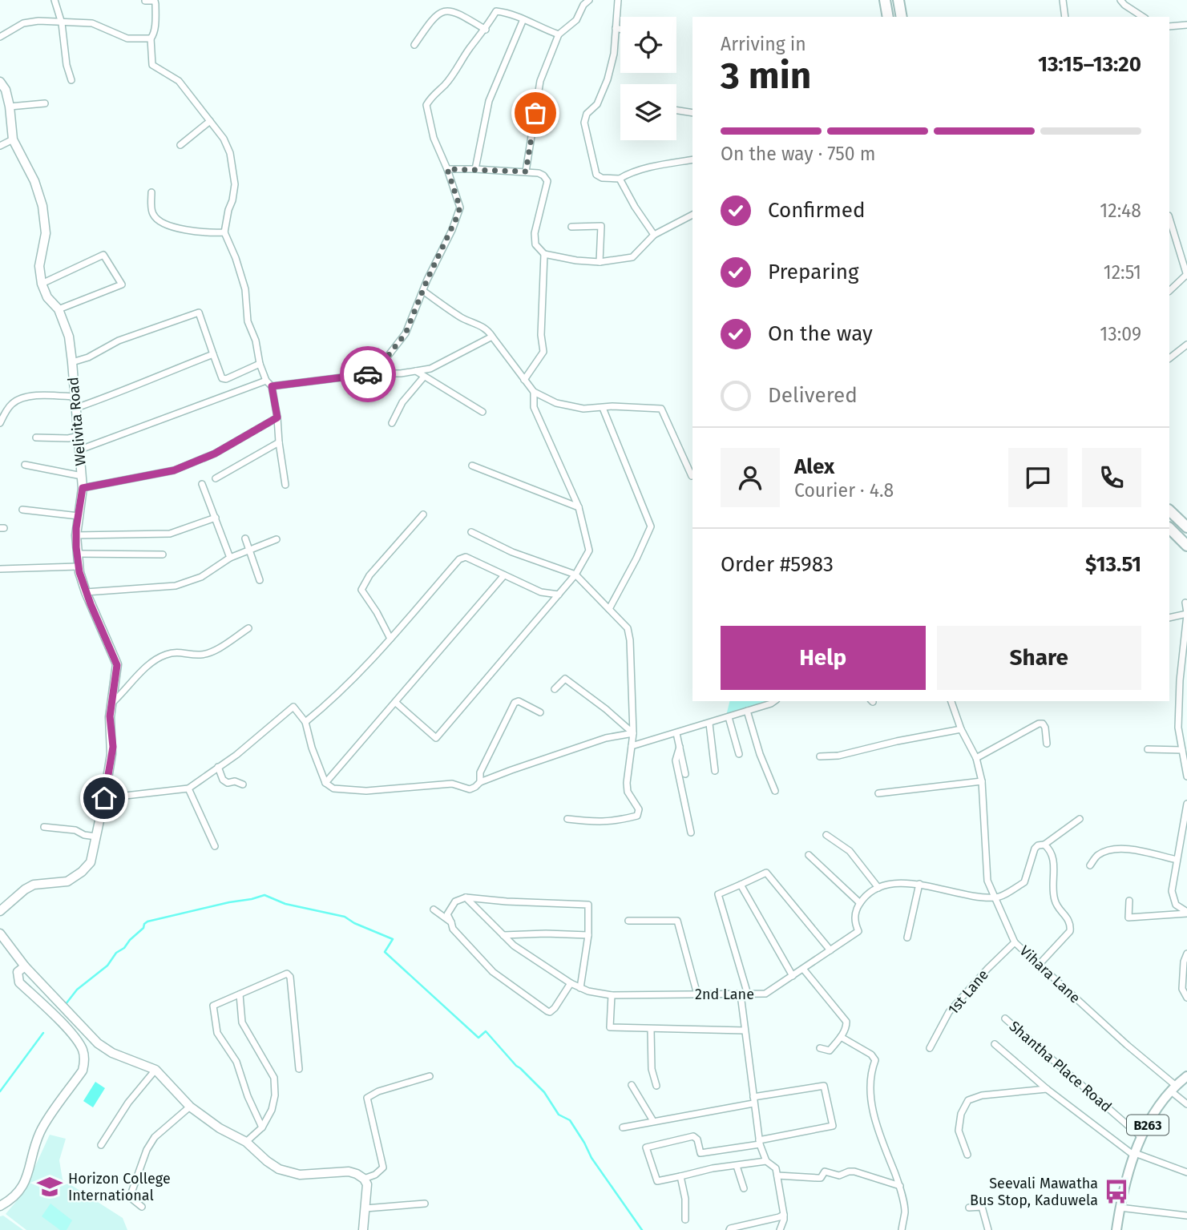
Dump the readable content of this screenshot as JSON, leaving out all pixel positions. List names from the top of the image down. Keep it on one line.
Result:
{"streets":{"main road":["B263"],"street":["Welivita Road","Vihara Lane","1st Lane","2nd Lane","Shantha Place Road"]},"crossings":[["Vihara Lane","1st Lane"],["Vihara Lane","B263"],["Shantha Place Road","B263"]],"places":{"school or university":["Horizon College International"],"bus stop":["Seevali Mawatha Bus Stop, Kaduwela"]},"page":{"heading":["3 min","Arriving in","13:15–13:20"],"panel":["Alex","Courier · 4.8","Order #5983","$13.51"],"bar":"On the way · 750 m","list":[["Confirmed","12:48"],["Preparing","12:51"],["On the way","13:09"],"Delivered"],"buttons":["Help","Share"]}}
